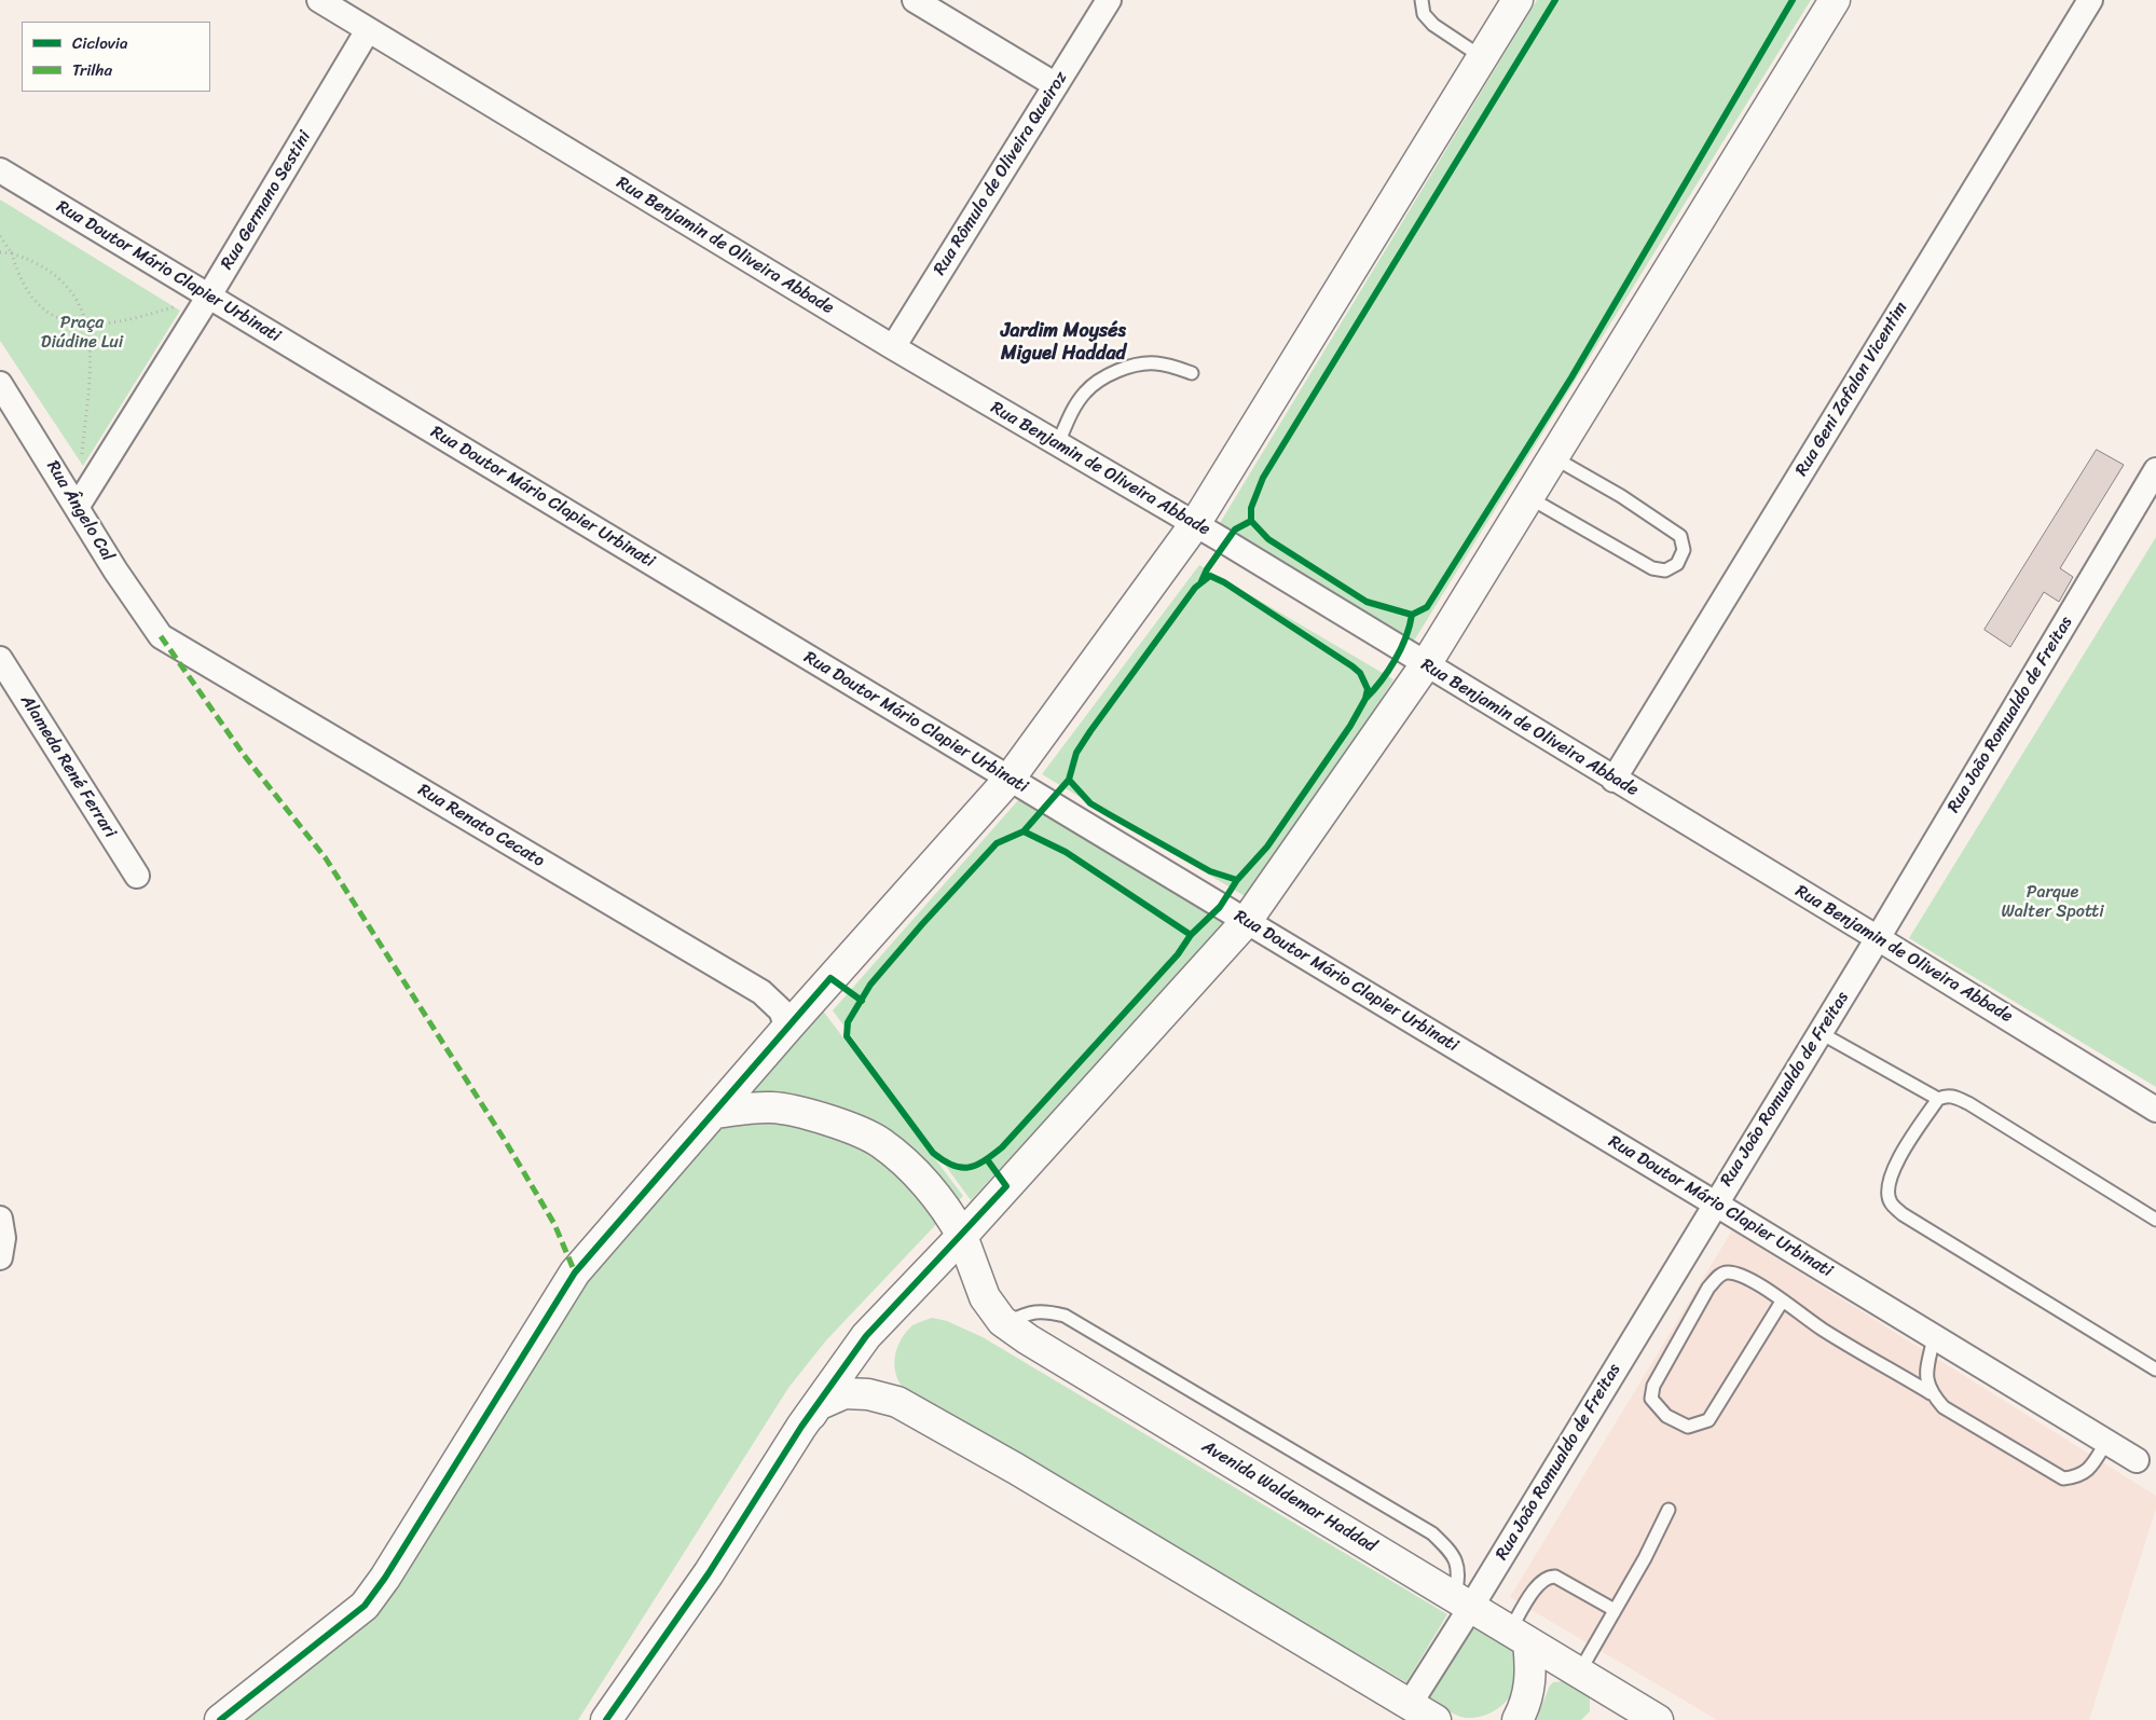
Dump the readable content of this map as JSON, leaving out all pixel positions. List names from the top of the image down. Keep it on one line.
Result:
{"streets":{"main road":["Avenida Waldemar Haddad"],"street":["Rua Rômulo de Oliveira Queiroz","Rua Germano Sestini","Rua Benjamin de Oliveira Abbade","Rua Doutor Mário Clapier Urbinati","Rua Geni Zafalon Vicentim","Rua Ângelo Cal","Rua João Romualdo de Freitas","Alameda René Ferrari","Rua Renato Cecato"]},"crossings":[["Rua Rômulo de Oliveira Queiroz","Rua Benjamin de Oliveira Abbade"],["Rua Germano Sestini","Rua Benjamin de Oliveira Abbade"],["Rua Germano Sestini","Rua Doutor Mário Clapier Urbinati"],["Rua Germano Sestini","Rua Ângelo Cal"],["Rua Benjamin de Oliveira Abbade","Rua Geni Zafalon Vicentim"],["Rua Benjamin de Oliveira Abbade","Rua João Romualdo de Freitas"],["Rua Doutor Mário Clapier Urbinati","Rua João Romualdo de Freitas"],["Rua Ângelo Cal","Rua Renato Cecato"],["Rua João Romualdo de Freitas","Avenida Waldemar Haddad"]],"districts":["Jardim Moysés Miguel Haddad"],"parks":["Praça Diúdine Lui","Parque Walter Spotti"],"legend":["Ciclovia","Trilha"]}
